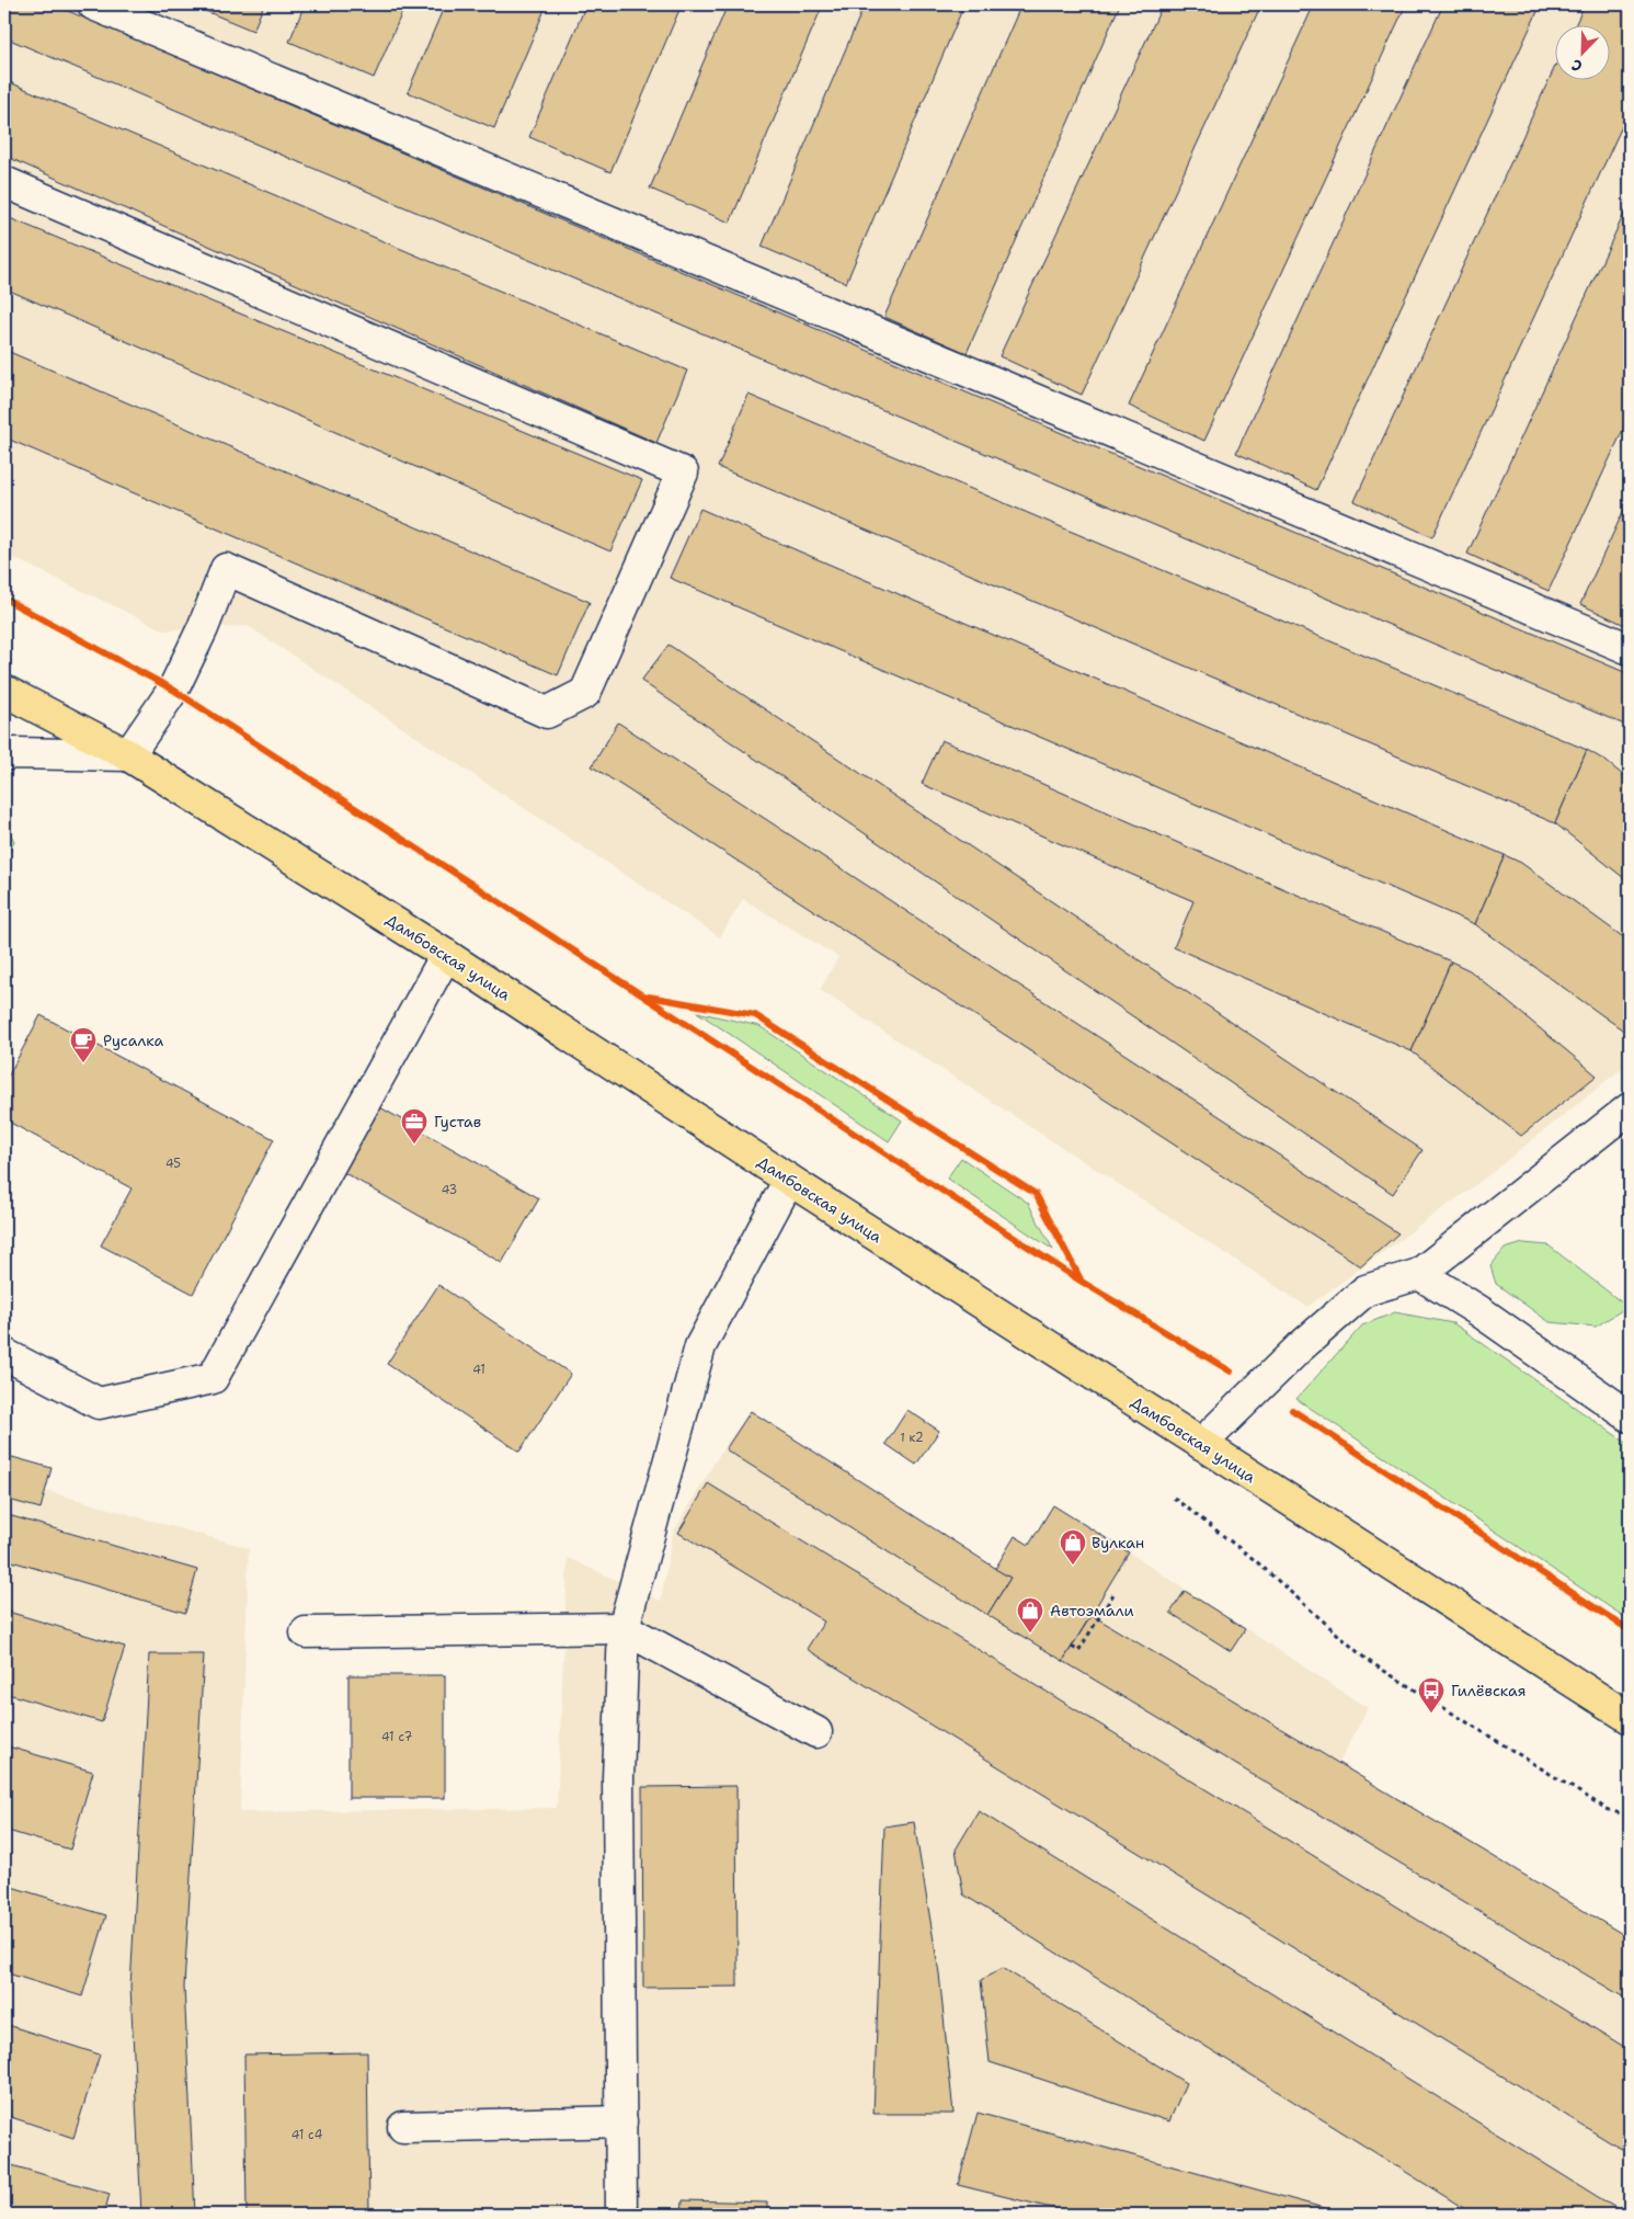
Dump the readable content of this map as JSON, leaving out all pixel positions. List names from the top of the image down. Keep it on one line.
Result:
{"streets":{"main road":["Дамбовская улица"]},"places":{"cafe":["Русалка"],"office":["Густав"],"shop":["Вулкан","Автоэмали"],"bus stop":["Гилёвская"]},"house_numbers":["45","43","41","1 к2","41 с7","41 с4"],"north":"bottom left"}
